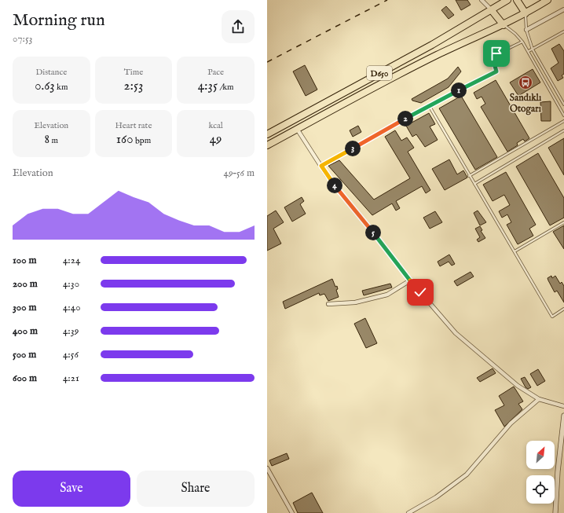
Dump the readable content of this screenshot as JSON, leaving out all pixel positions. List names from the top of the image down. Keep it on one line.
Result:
{"streets":{"highway":["D650"]},"places":{"bus stop":["Sandıklı Otogarı"]},"north":"top right","page":{"heading":["Morning run","07:53"],"stats":[["Distance","0.63 km"],["Time","2:53"],["Pace","4:35 /km"],["Elevation","8 m"],["Heart rate","160 bpm"],["kcal","49"]],"pins":["1","2","3","4","5"],"chart":["Elevation","49–56 m"],"list":[{"name":"100 m","note":"4:24"},{"name":"200 m","note":"4:30"},{"name":"300 m","note":"4:40"},{"name":"400 m","note":"4:39"},{"name":"500 m","note":"4:56"},{"name":"600 m","note":"4:21"}],"buttons":["Save","Share"]}}
